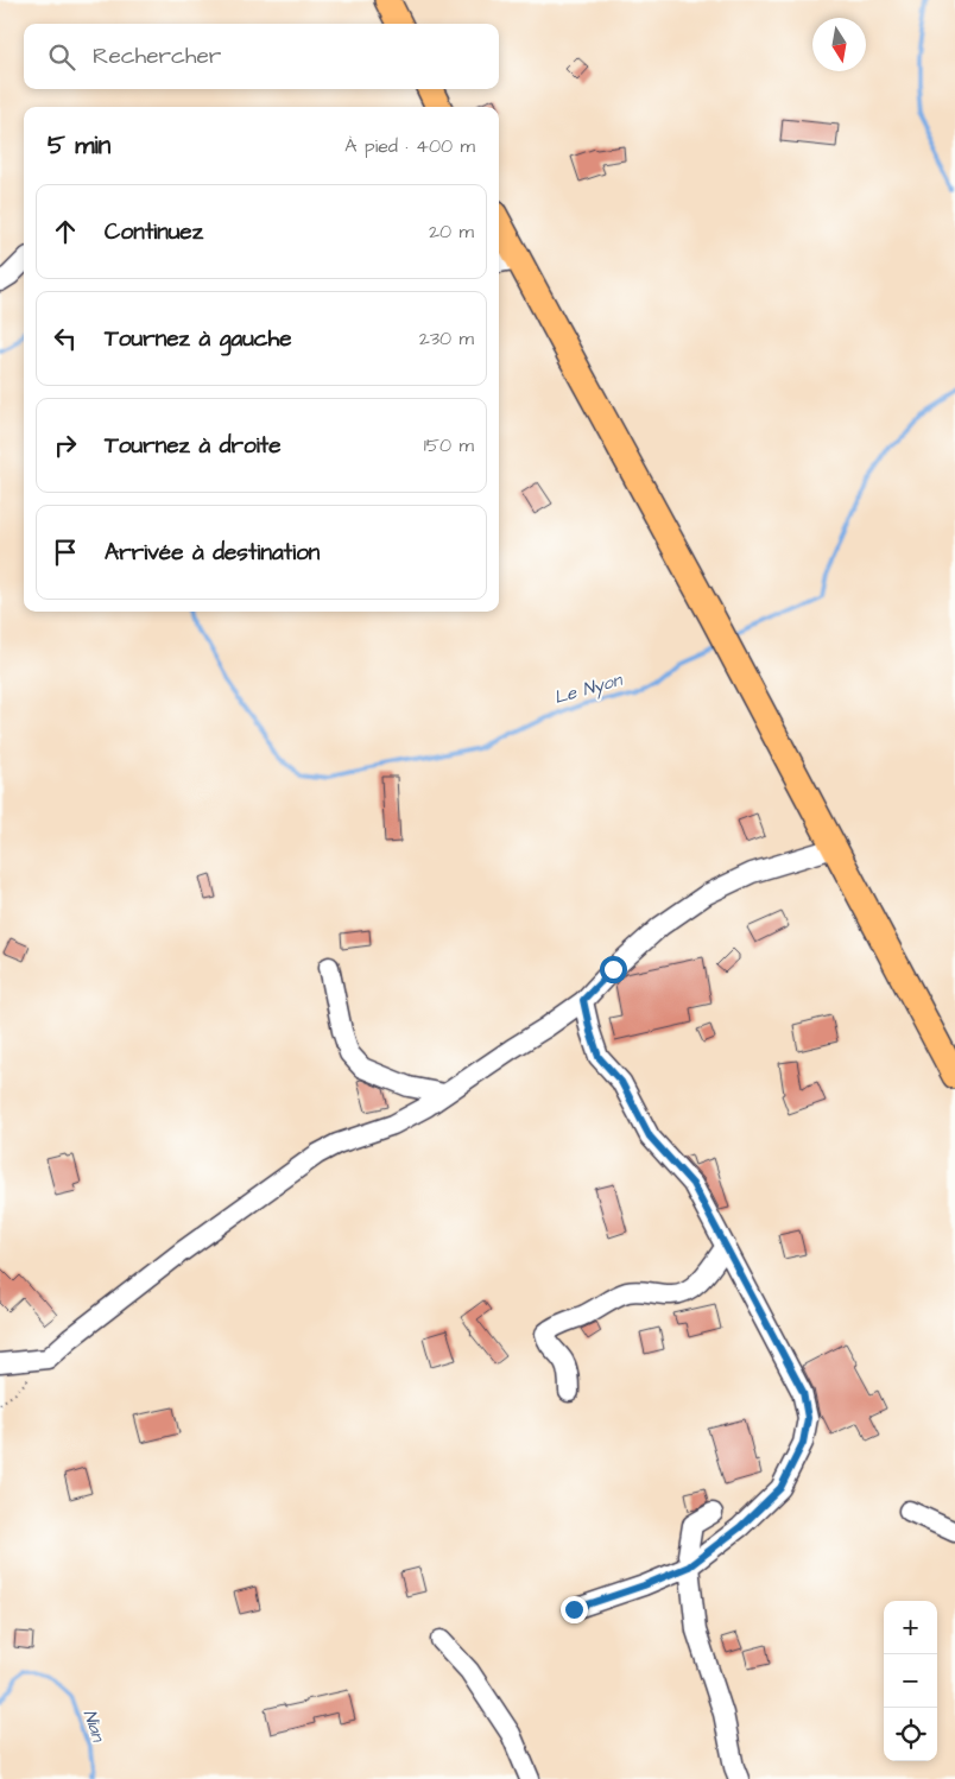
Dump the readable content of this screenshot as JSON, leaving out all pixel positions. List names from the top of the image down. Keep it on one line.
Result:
{"water":["Le Nyon","Nian"],"north":"bottom","page":{"search":"Rechercher","heading":["5 min","À pied · 400 m"],"list":[["Continuez","20 m"],["Tournez à gauche","230 m"],["Tournez à droite","150 m"],"Arrivée à destination"],"map_buttons":["+","−"]}}
